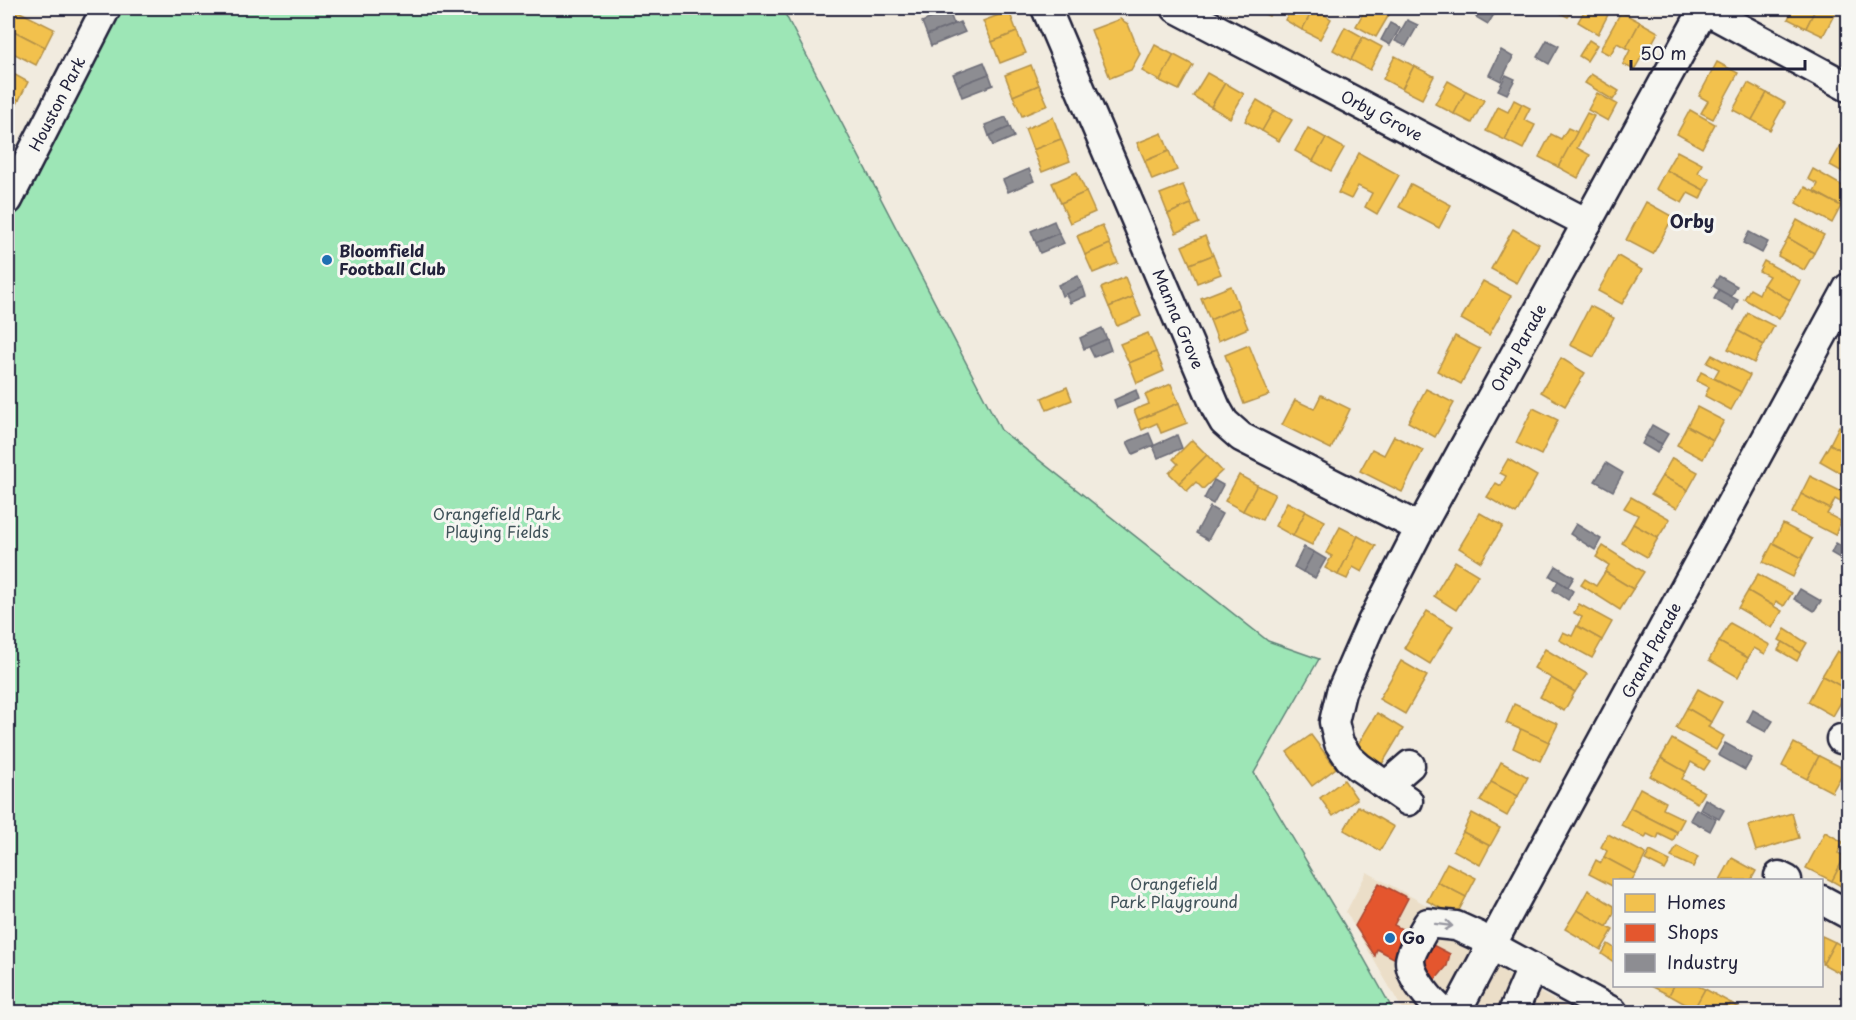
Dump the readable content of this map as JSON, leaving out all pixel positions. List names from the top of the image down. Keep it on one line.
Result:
{"streets":{"street":["Houston Park","Orby Grove","Manna Grove","Orby Parade","Grand Parade"]},"crossings":[["Orby Grove","Orby Parade"],["Manna Grove","Orby Parade"]],"districts":["Orby"],"parks":["Orangefield Park Playing Fields","Orangefield Park Playground"],"places":["Bloomfield Football Club","Go"],"legend":["Homes","Shops","Industry"],"scale_bar":"50 m"}
